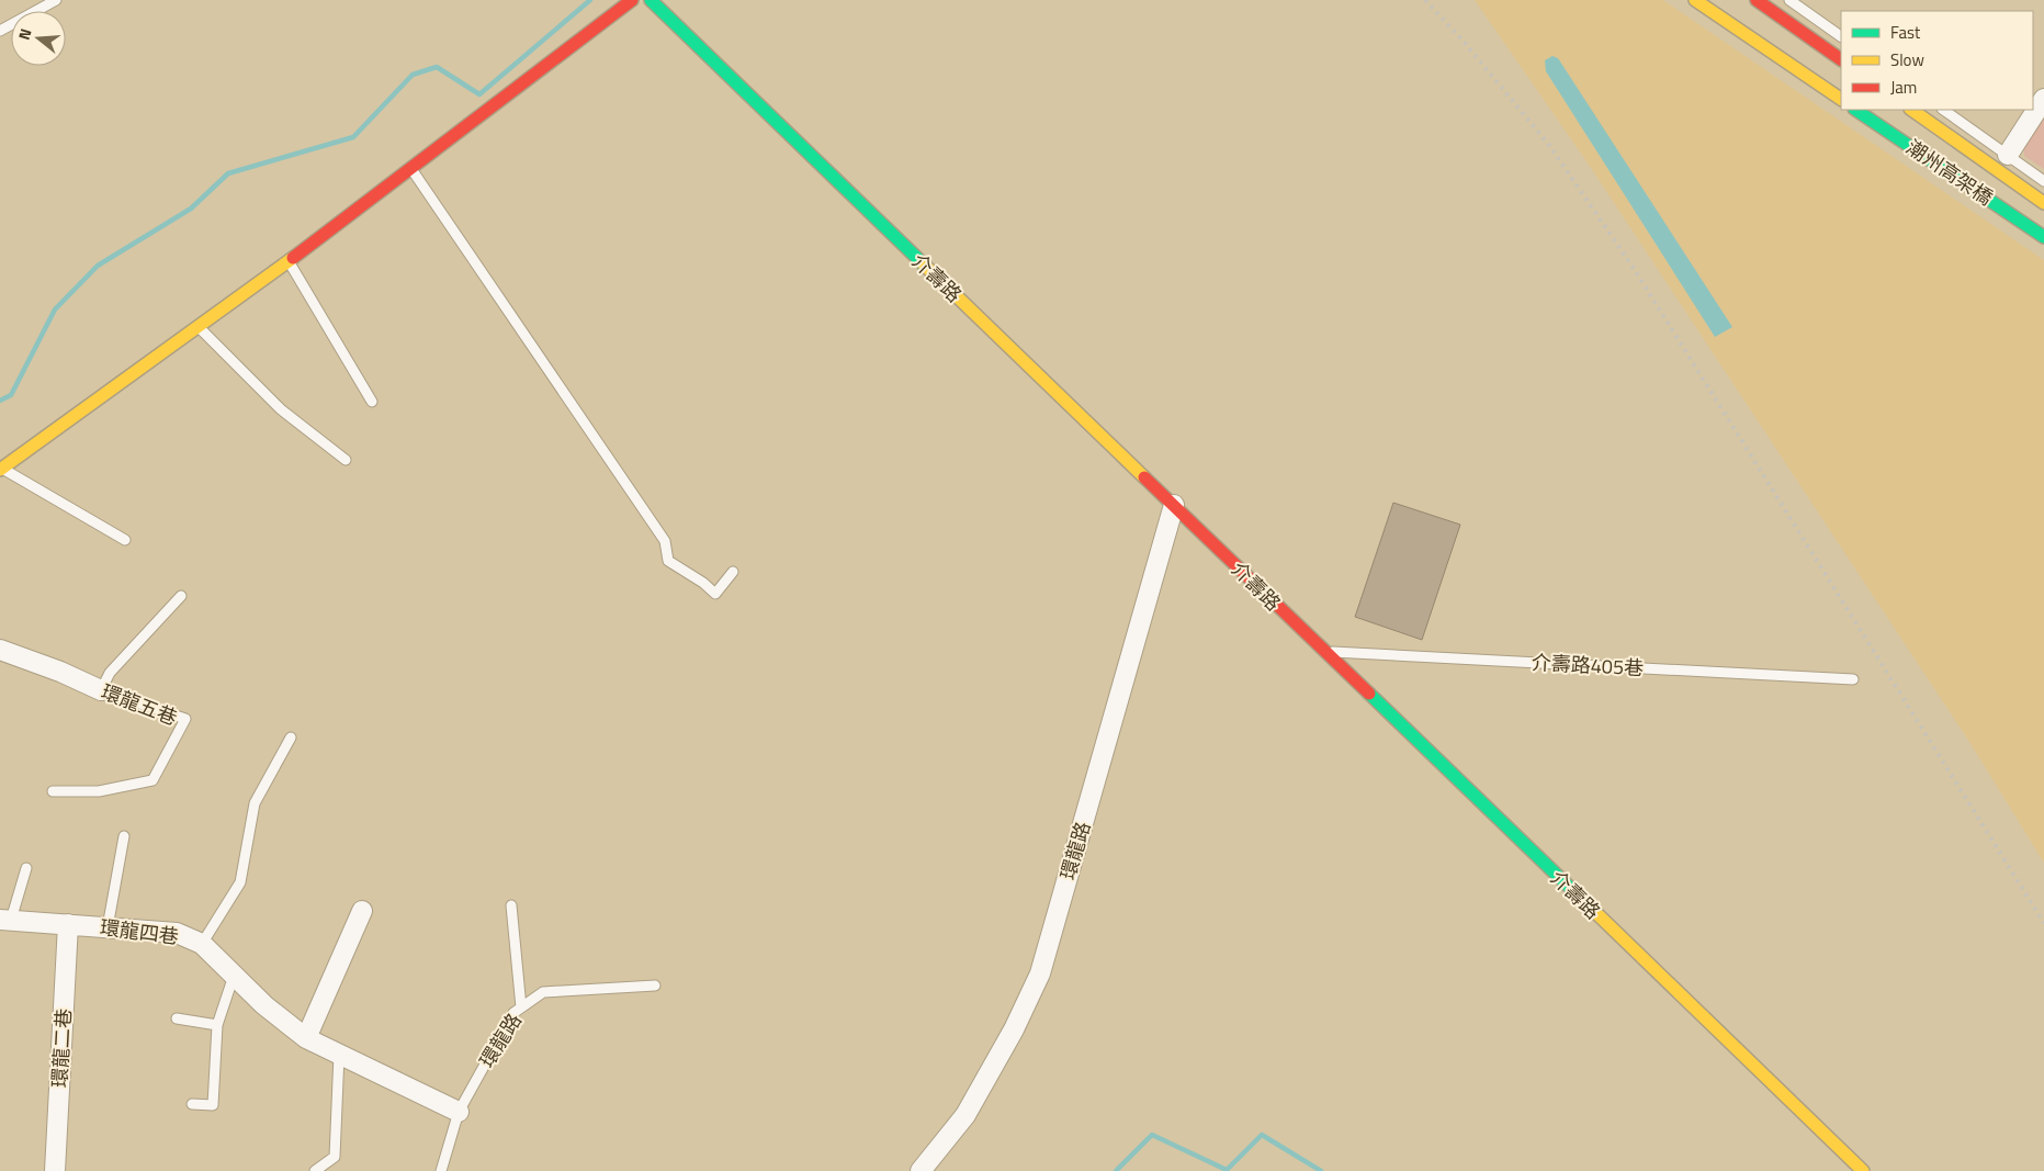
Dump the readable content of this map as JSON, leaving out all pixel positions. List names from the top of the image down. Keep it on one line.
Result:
{"streets":{"main road":["潮州高架橋","介壽路"],"street":["環龍五巷","環龍路","環龍四巷","環龍二巷"],"lane":["介壽路405巷"]},"crossings":[["介壽路","介壽路405巷"],["介壽路","環龍路"],["環龍路","環龍四巷"],["環龍四巷","環龍二巷"]],"legend":["Fast","Slow","Jam"],"north":"left"}
